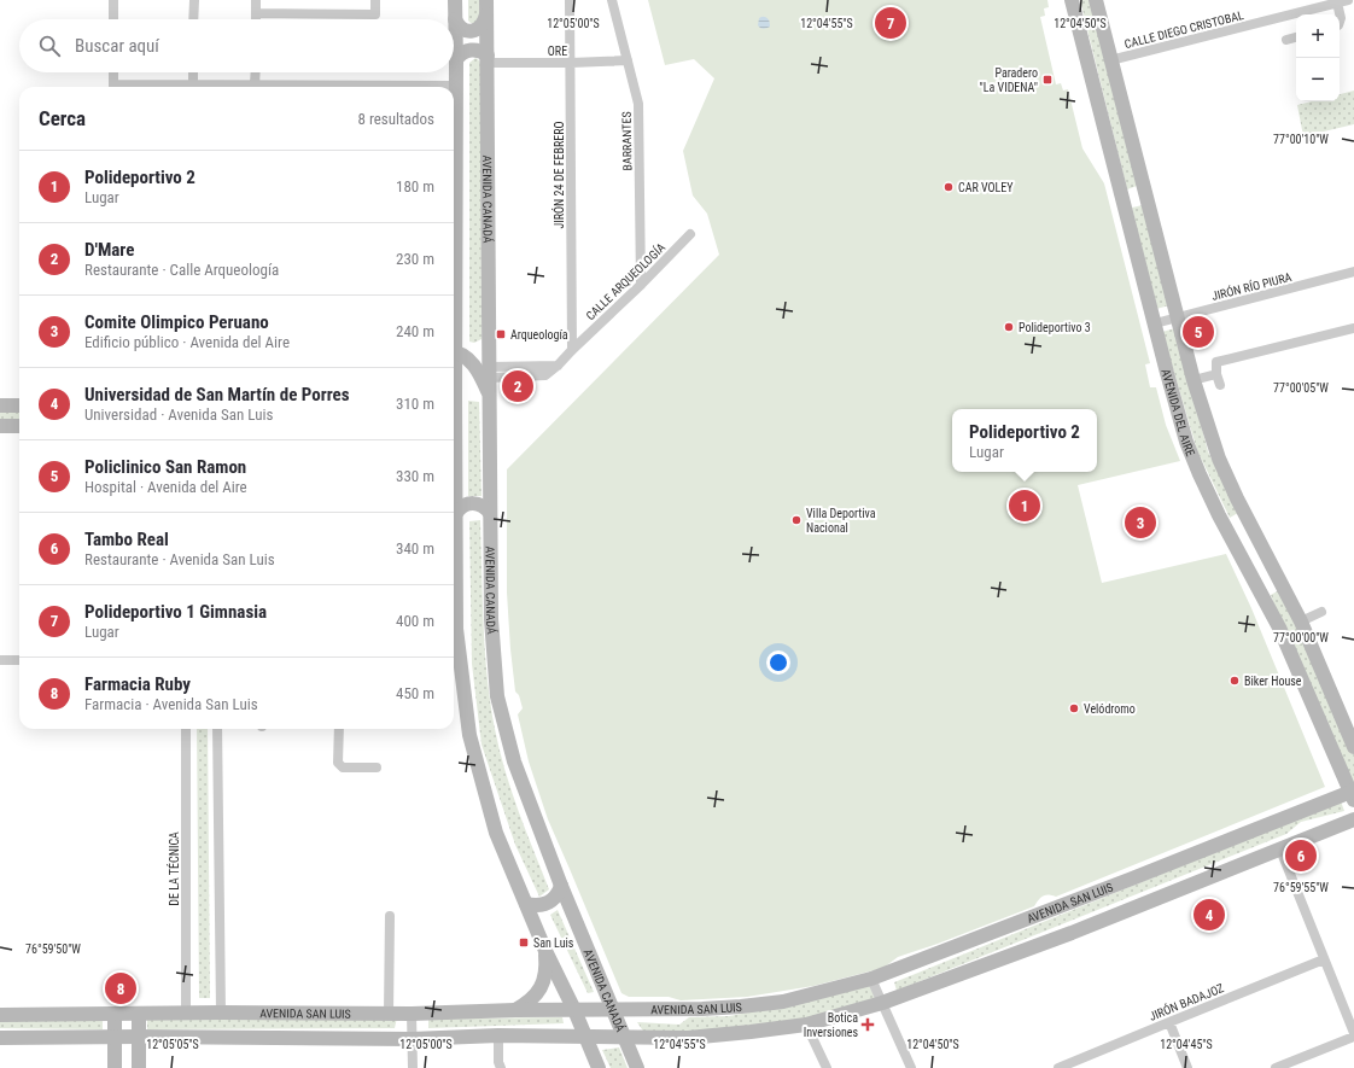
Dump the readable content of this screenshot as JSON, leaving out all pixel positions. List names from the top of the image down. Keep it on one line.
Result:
{"streets":{"main road":["AVENIDA CANADÁ","AVENIDA DEL AIRE","AVENIDA SAN LUIS"],"street":["CALLE DIEGO CRISTOBAL","ORE","BARRANTES","JIRÓN 24 DE FEBRERO","CALLE ARQUEOLOGÍA","JIRÓN RÍO PIURA","DE LA TÉCNICA","JIRÓN BADAJOZ"]},"crossings":[["CALLE DIEGO CRISTOBAL","AVENIDA DEL AIRE"],["ORE","BARRANTES"],["ORE","JIRÓN 24 DE FEBRERO"],["ORE","AVENIDA CANADÁ"],["BARRANTES","CALLE ARQUEOLOGÍA"],["JIRÓN 24 DE FEBRERO","CALLE ARQUEOLOGÍA"],["AVENIDA CANADÁ","CALLE ARQUEOLOGÍA"],["AVENIDA CANADÁ","AVENIDA SAN LUIS"],["JIRÓN RÍO PIURA","AVENIDA DEL AIRE"],["AVENIDA DEL AIRE","AVENIDA SAN LUIS"],["DE LA TÉCNICA","AVENIDA SAN LUIS"]],"places":{"transit":["Paradero \"La VIDENA\"","Arqueología","San Luis"],"other":["CAR VOLEY","Polideportivo 3","Villa Deportiva Nacional","Biker House","Velódromo"],"health":["Botica Inversiones"]},"page":{"pins":["7","5","2","1","3","6","4","8"],"map_buttons":["+","−"],"search":"Buscar aquí","heading":["Cerca","8 resultados"],"list":[{"mark":"1","name":"Polideportivo 2","note":"Lugar","value":"180 m"},{"mark":"2","name":"D'Mare","note":"Restaurante · Calle Arqueología","value":"230 m"},{"mark":"3","name":"Comite Olimpico Peruano","note":"Edificio público · Avenida del Aire","value":"240 m"},{"mark":"4","name":"Universidad de San Martín de Porres","note":"Universidad · Avenida San Luis","value":"310 m"},{"mark":"5","name":"Policlinico San Ramon","note":"Hospital · Avenida del Aire","value":"330 m"},{"mark":"6","name":"Tambo Real","note":"Restaurante · Avenida San Luis","value":"340 m"},{"mark":"7","name":"Polideportivo 1 Gimnasia","note":"Lugar","value":"400 m"},{"mark":"8","name":"Farmacia Ruby","note":"Farmacia · Avenida San Luis","value":"450 m"}],"popup":["Polideportivo 2","Lugar"]},"coordinates":["12°05'00\"S","12°04'55\"S","12°04'50\"S","77°00'10\"W","77°00'05\"W","77°00'00\"W","76°59'55\"W","76°59'50\"W","12°05'05\"S","12°04'45\"S"]}
